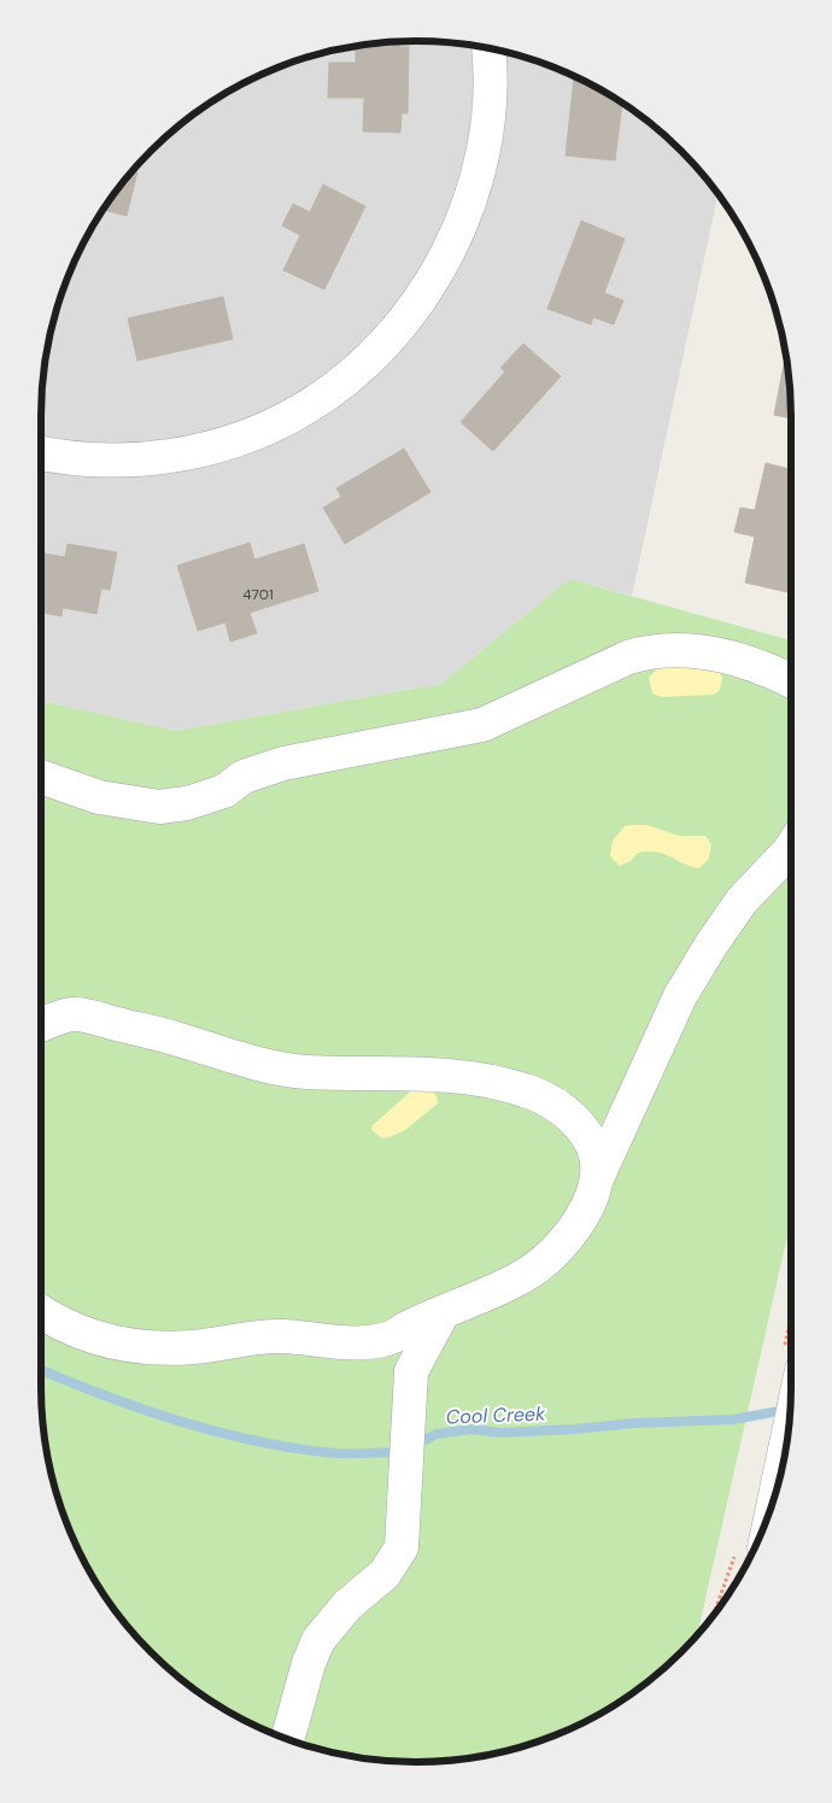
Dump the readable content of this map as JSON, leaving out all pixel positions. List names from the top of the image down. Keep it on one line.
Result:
{"water":["Cool Creek"],"house_numbers":["4701"]}
